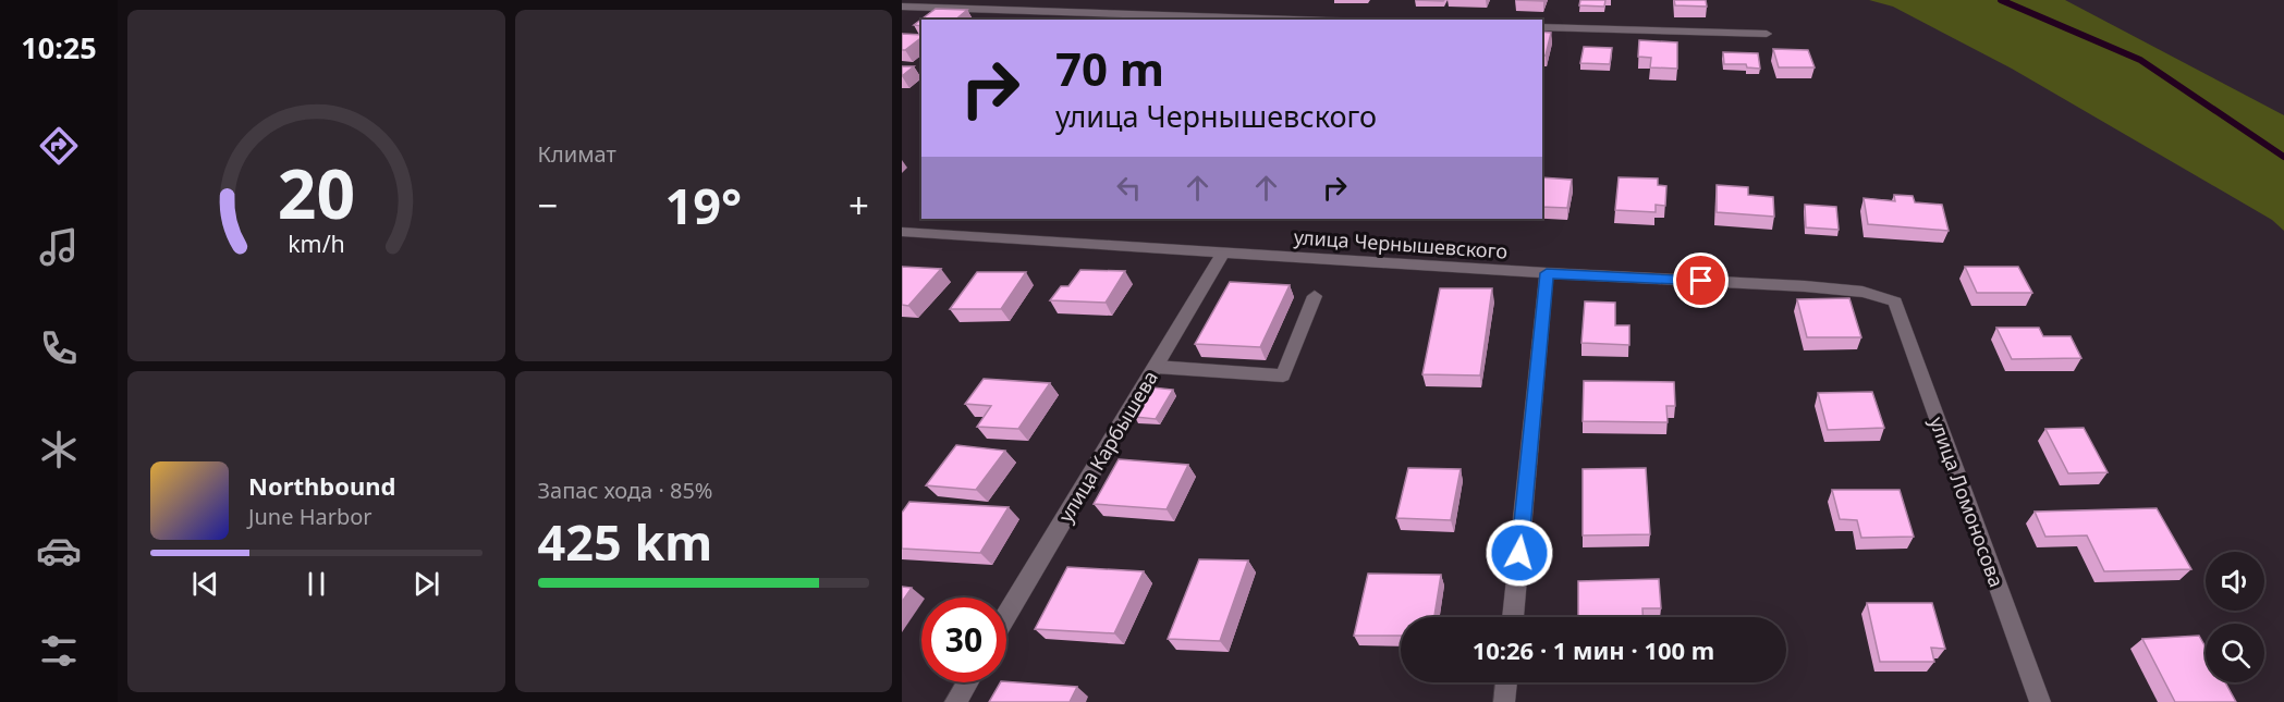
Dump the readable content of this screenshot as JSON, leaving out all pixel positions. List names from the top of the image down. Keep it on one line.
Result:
{"streets":{"street":["улица Чернышевского","улица Карбышева","улица Ломоносова"]},"crossings":[["улица Чернышевского","улица Карбышева"],["улица Чернышевского","улица Ломоносова"]],"page":{"tabs":"10:25","tile":["Климат",["Запас хода · 85%","425 km"]],"turn":["70 m","улица Чернышевского"],"heat":["−","19°","+"],"song":["Northbound","June Harbor"],"limit":"30","trip":"10:26 · 1 мин · 100 m","gauge":["20","km/h"]}}
